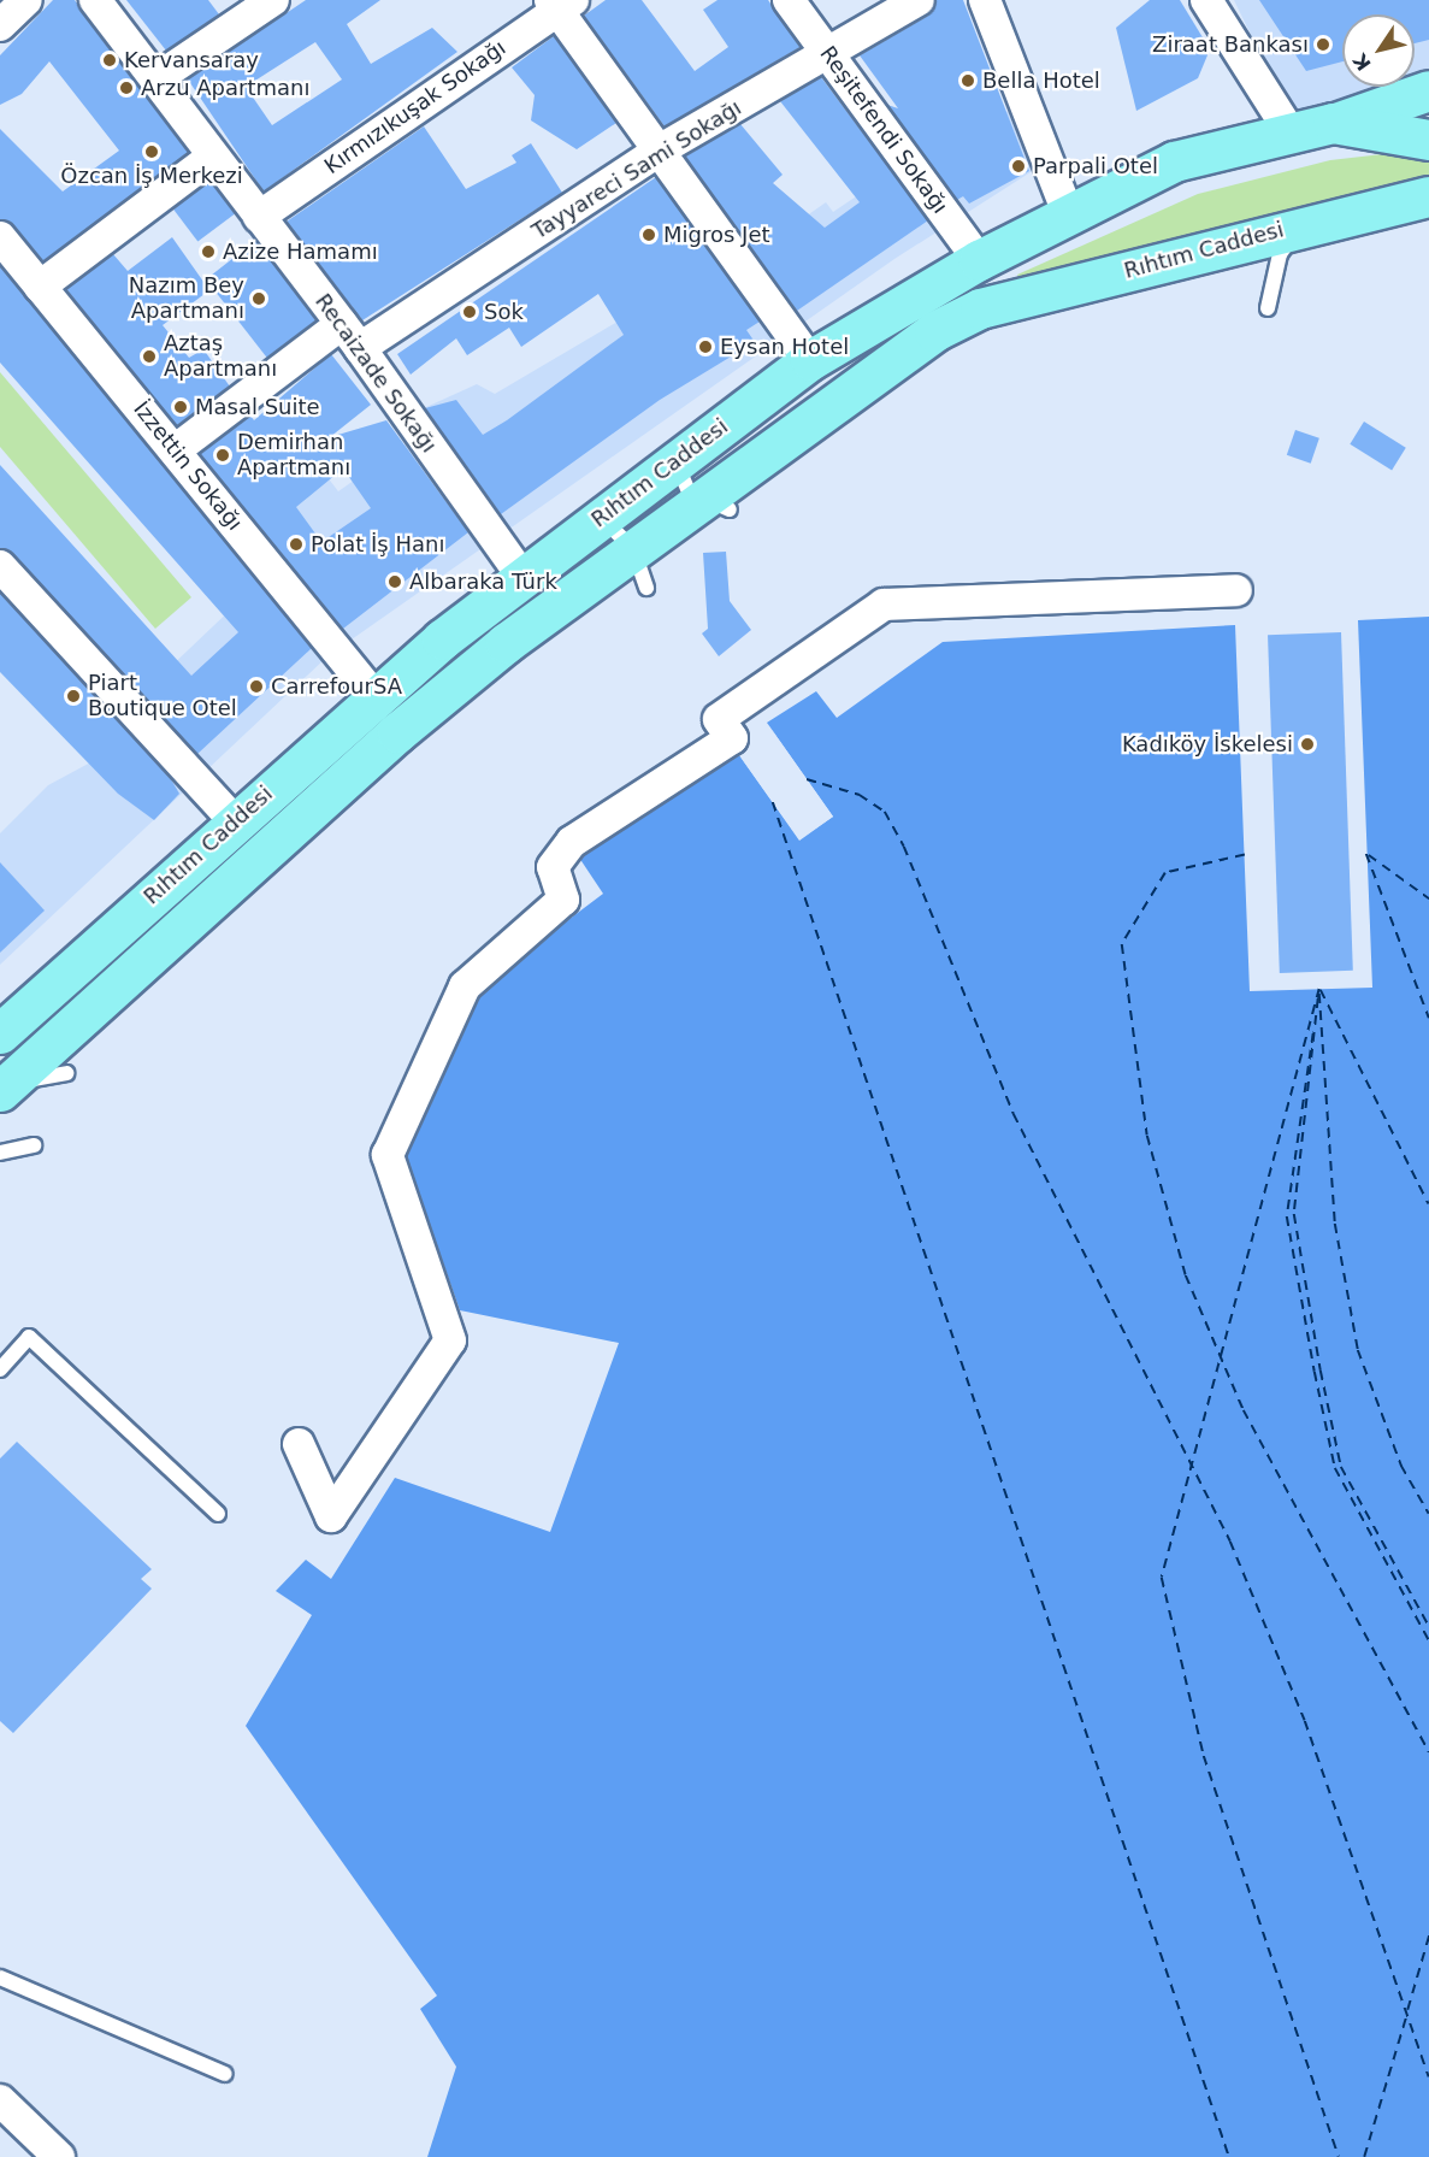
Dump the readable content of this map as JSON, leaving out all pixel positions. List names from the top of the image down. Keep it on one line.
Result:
{"streets":{"main road":["Rıhtım Caddesi"],"street":["Kırmızıkuşak Sokağı","Reşitefendi Sokağı","Tayyareci Sami Sokağı","Recaizade Sokağı","İzzettin Sokağı"]},"crossings":[["Kırmızıkuşak Sokağı","Recaizade Sokağı"],["Reşitefendi Sokağı","Tayyareci Sami Sokağı"],["Reşitefendi Sokağı","Rıhtım Caddesi"],["Tayyareci Sami Sokağı","Recaizade Sokağı"],["Rıhtım Caddesi","Recaizade Sokağı"],["Rıhtım Caddesi","İzzettin Sokağı"]],"places":["Ziraat Bankası","Kervansaray","Bella Hotel","Arzu Apartmanı","Özcan İş Merkezi","Parpali Otel","Migros Jet","Azize Hamamı","Nazım Bey Apartmanı","Sok","Eysan Hotel","Aztaş Apartmanı","Masal Suite","Demirhan Apartmanı","Polat İş Hanı","Albaraka Türk","CarrefourSA","Piart Boutique Otel","Kadıköy İskelesi"],"north":"bottom left"}
